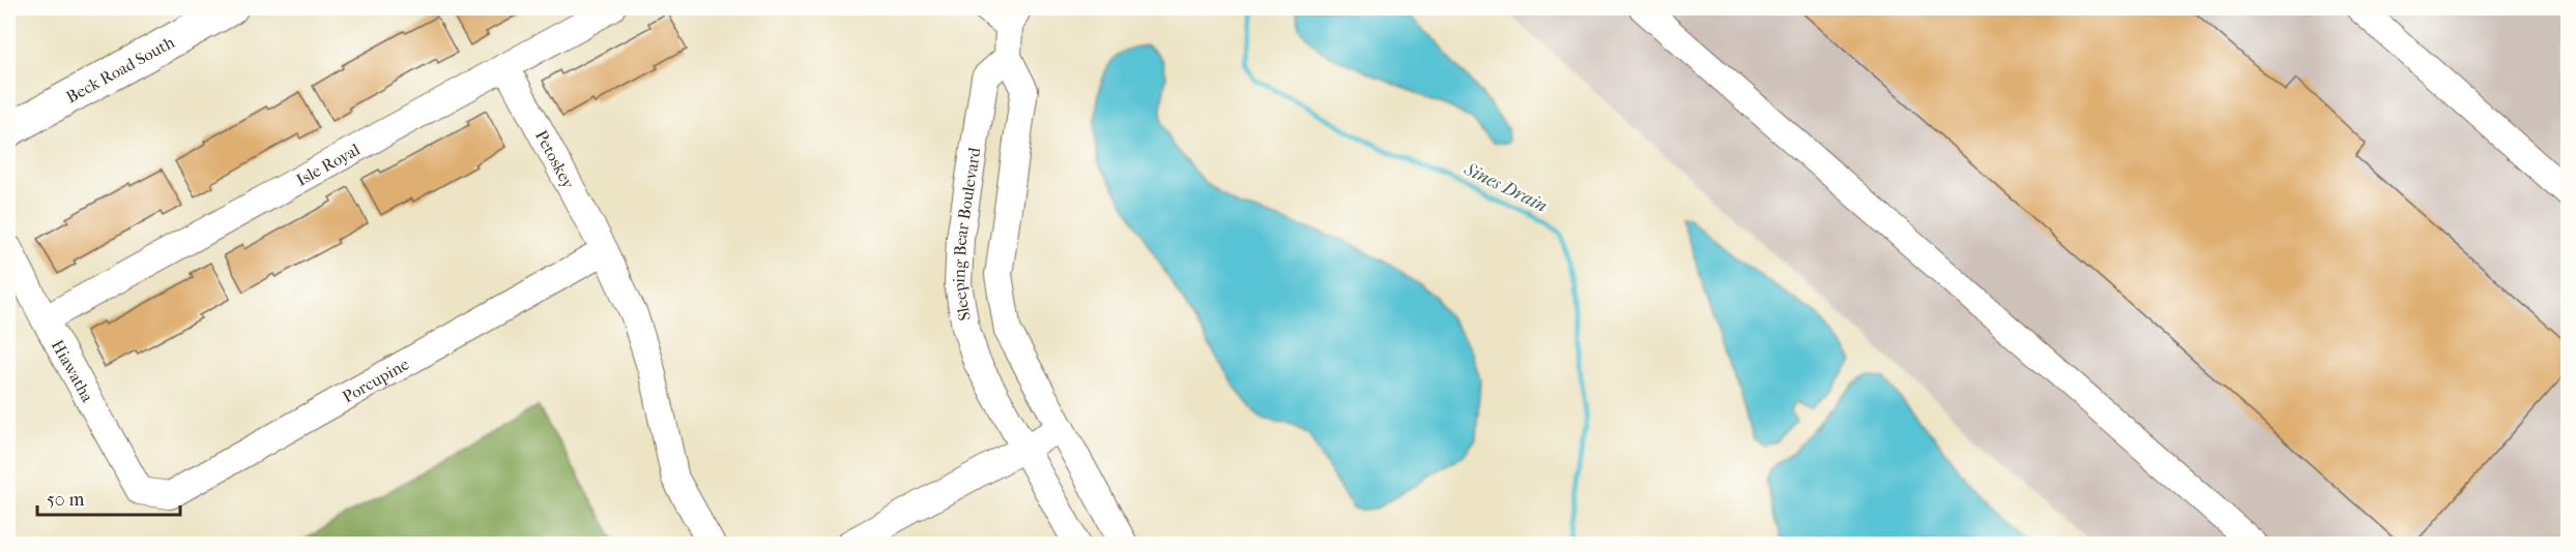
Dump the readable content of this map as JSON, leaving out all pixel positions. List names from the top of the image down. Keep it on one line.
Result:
{"streets":{"main road":["Beck Road South"],"street":["Petoskey","Isle Royal","Sleeping Bear Boulevard","Hiawatha","Porcupine"]},"crossings":[["Petoskey","Isle Royal"],["Petoskey","Porcupine"],["Isle Royal","Hiawatha"],["Hiawatha","Porcupine"]],"water":["Sines Drain"],"scale_bar":"50 m"}
